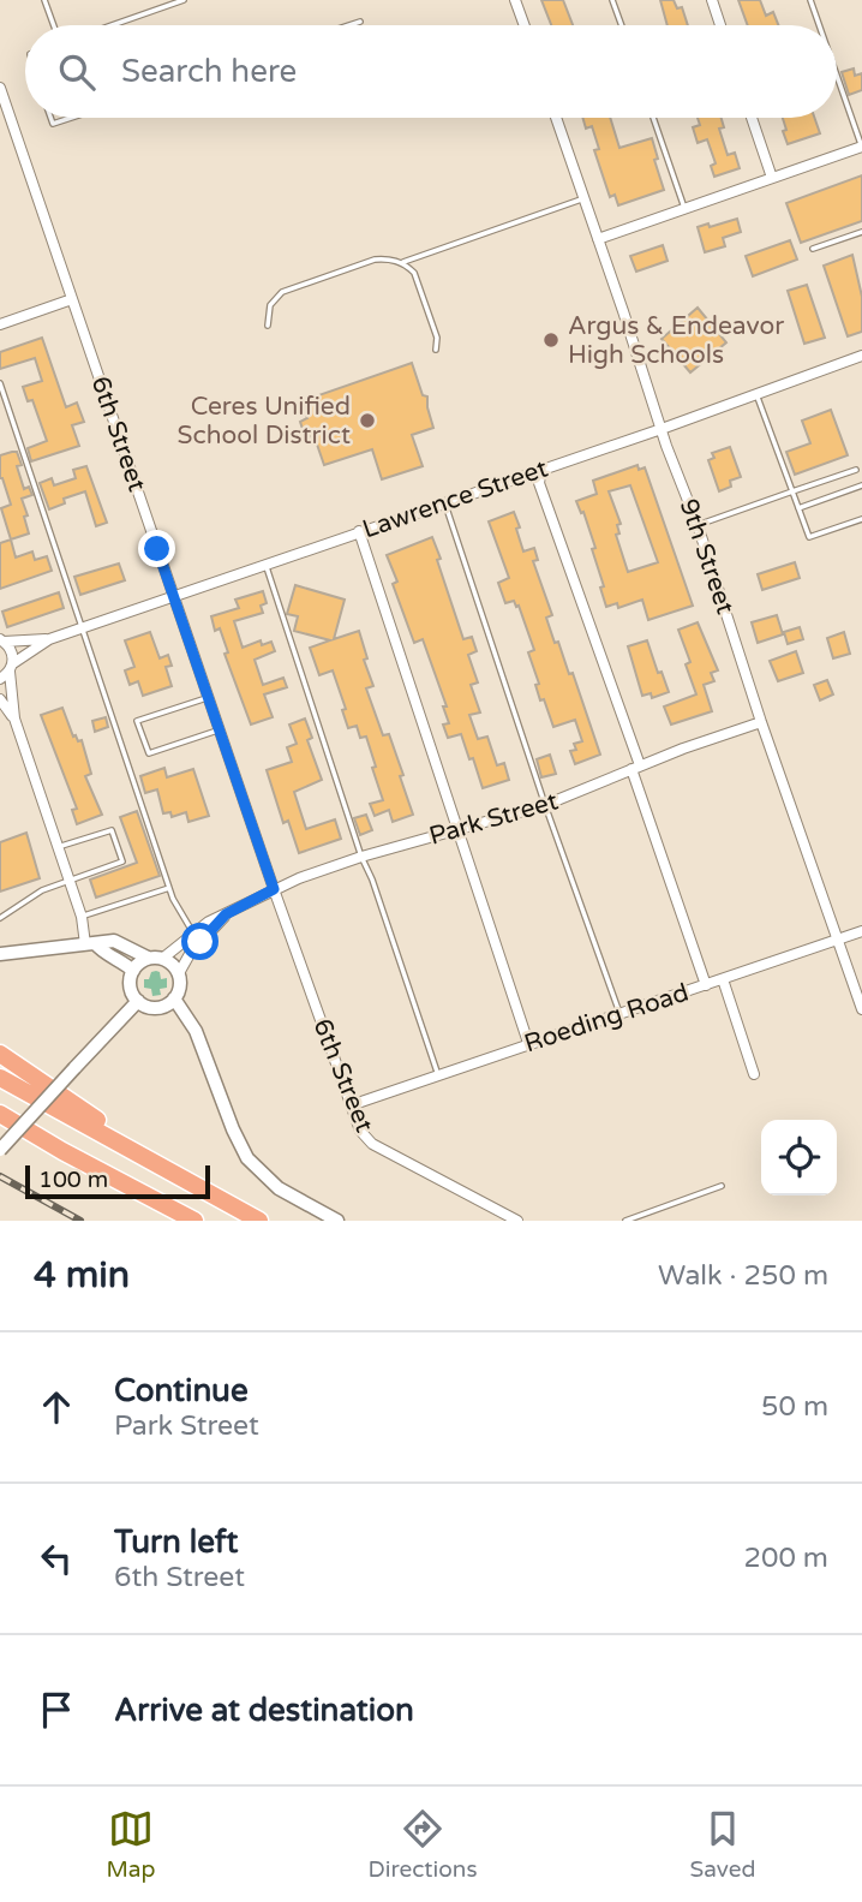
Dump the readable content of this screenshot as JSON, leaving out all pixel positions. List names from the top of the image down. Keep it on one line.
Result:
{"streets":{"street":["6th Street","Lawrence Street","9th Street","Park Street","Roeding Road"]},"crossings":[["6th Street","Lawrence Street"],["6th Street","Park Street"],["6th Street","Roeding Road"],["Lawrence Street","9th Street"],["9th Street","Park Street"],["9th Street","Roeding Road"]],"places":["Argus & Endeavor High Schools","Ceres Unified School District"],"scale_bar":"100 m","page":{"search":"Search here","scale":"100 m","heading":["4 min","Walk · 250 m"],"list":[["Continue","Park Street","50 m"],["Turn left","6th Street","200 m"],"Arrive at destination"],"nav":["Map","Directions","Saved"]}}
